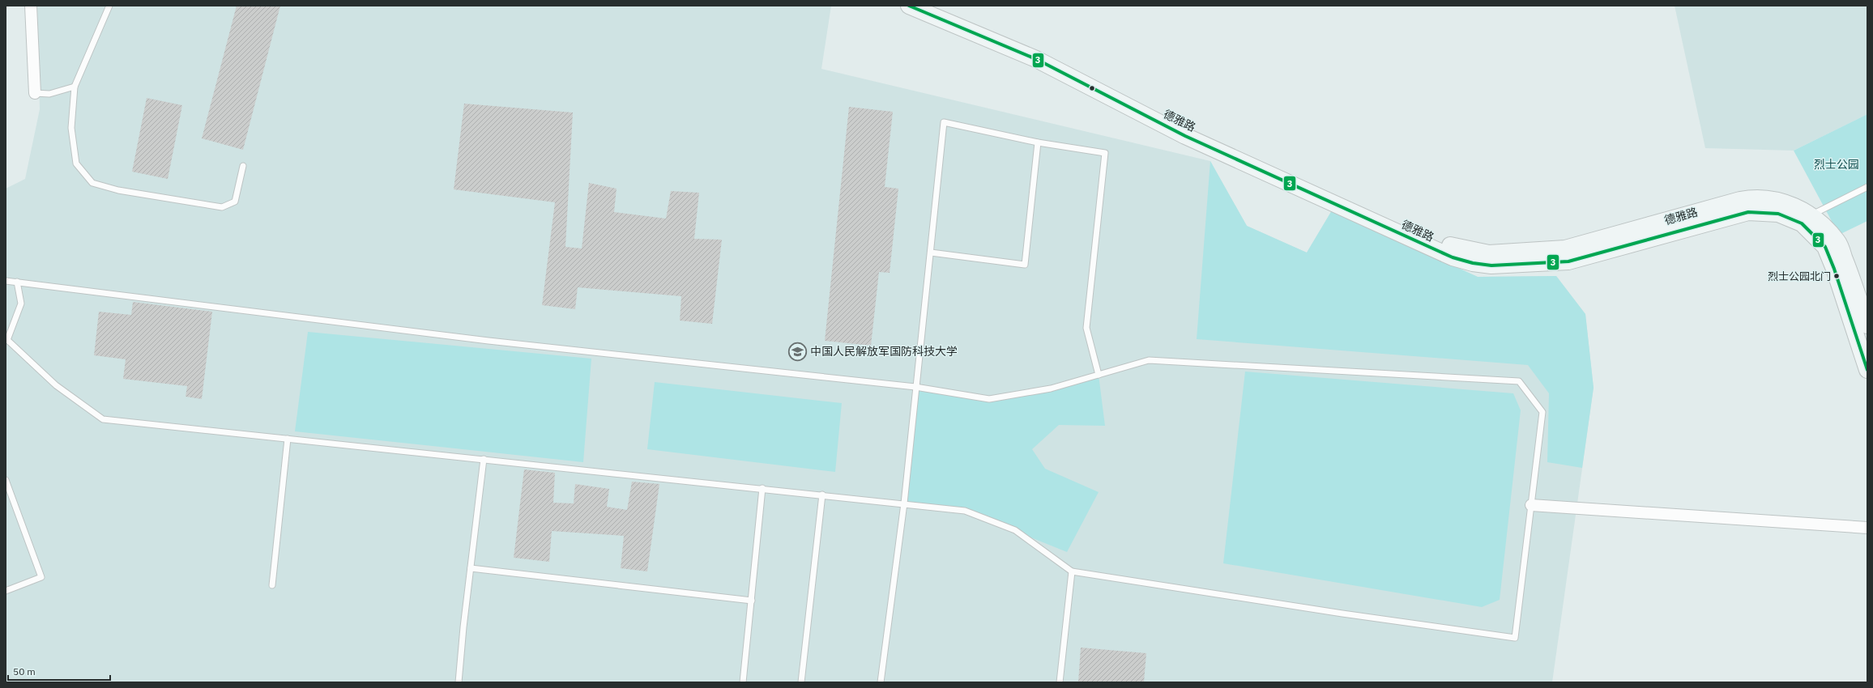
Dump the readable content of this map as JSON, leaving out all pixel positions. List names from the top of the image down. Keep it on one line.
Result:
{"streets":{"street":["德雅路"]},"parks":["烈士公园"],"places":{"other":["烈士公园北门"],"school or university":["中国人民解放军国防科技大学"]},"lines":["transit line 3"],"scale_bar":"50 m"}
